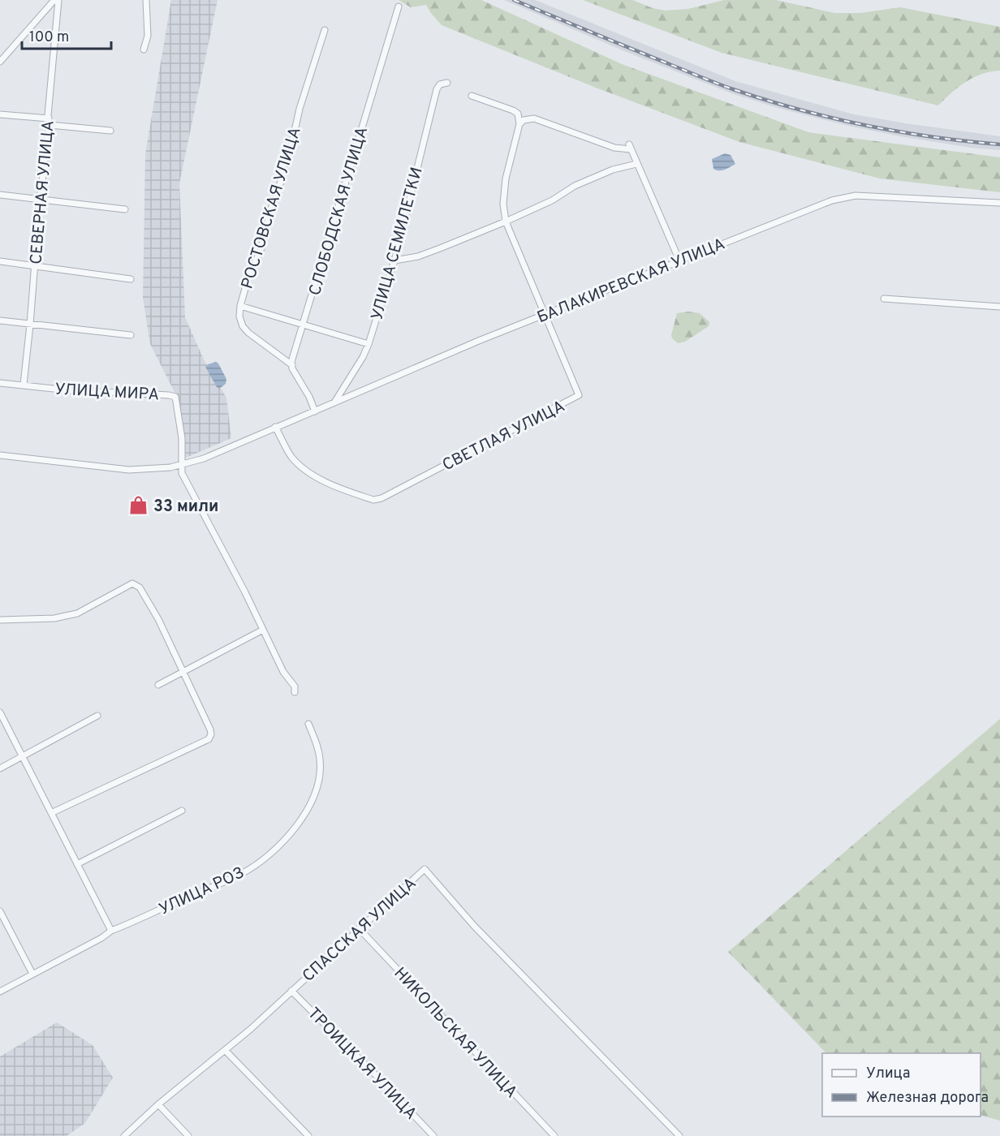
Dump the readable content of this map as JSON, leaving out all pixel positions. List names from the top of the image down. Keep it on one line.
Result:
{"streets":{"street":["СЕВЕРНАЯ УЛИЦА","РОСТОВСКАЯ УЛИЦА","СЛОБОДСКАЯ УЛИЦА","УЛИЦА СЕМИЛЕТКИ","БАЛАКИРЕВСКАЯ УЛИЦА","УЛИЦА МИРА","СВЕТЛАЯ УЛИЦА","УЛИЦА РОЗ","СПАССКАЯ УЛИЦА","НИКОЛЬСКАЯ УЛИЦА","ТРОИЦКАЯ УЛИЦА"]},"crossings":[["СЕВЕРНАЯ УЛИЦА","УЛИЦА МИРА"],["РОСТОВСКАЯ УЛИЦА","СЛОБОДСКАЯ УЛИЦА"],["УЛИЦА СЕМИЛЕТКИ","БАЛАКИРЕВСКАЯ УЛИЦА"],["БАЛАКИРЕВСКАЯ УЛИЦА","УЛИЦА МИРА"],["БАЛАКИРЕВСКАЯ УЛИЦА","СВЕТЛАЯ УЛИЦА"],["СПАССКАЯ УЛИЦА","НИКОЛЬСКАЯ УЛИЦА"],["СПАССКАЯ УЛИЦА","ТРОИЦКАЯ УЛИЦА"]],"places":{"shop":["33 мили"]},"legend":["Улица","Железная дорога"],"scale_bar":"100 m"}
